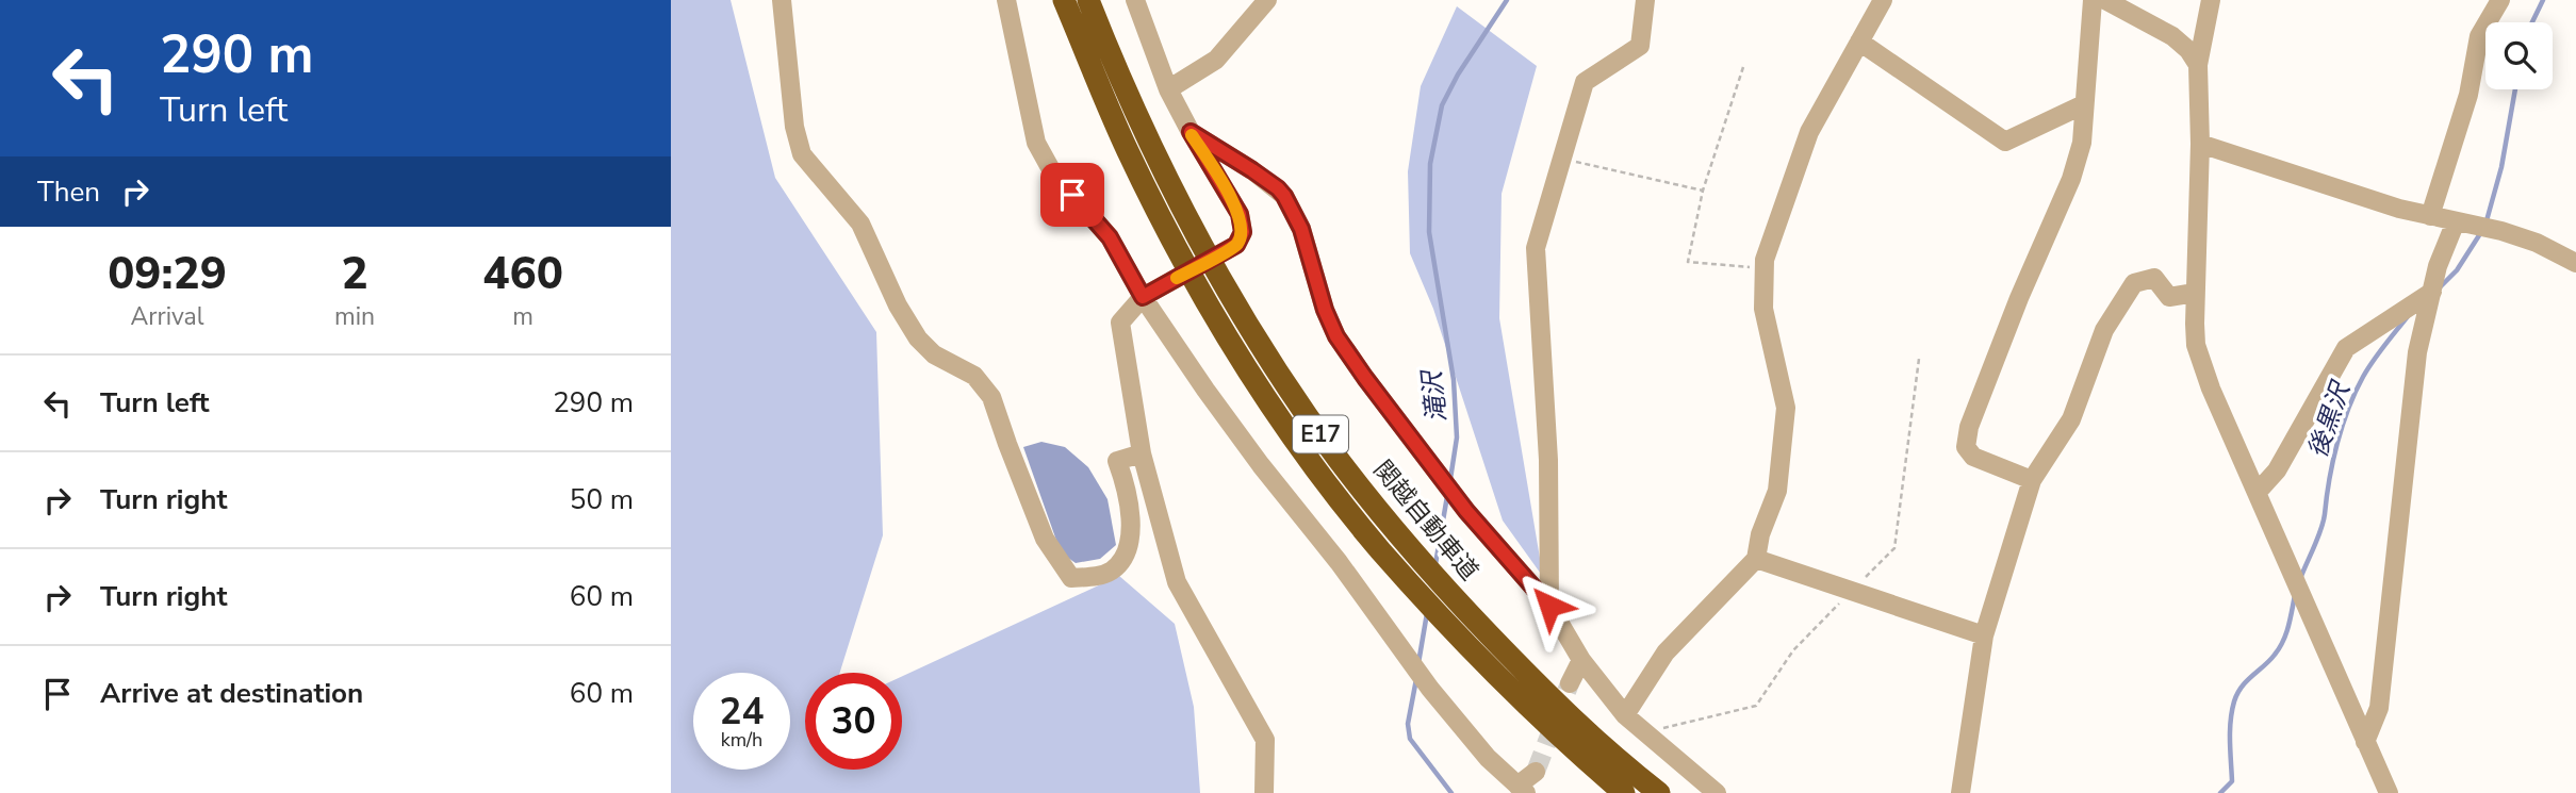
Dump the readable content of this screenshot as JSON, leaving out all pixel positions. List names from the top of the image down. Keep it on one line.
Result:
{"streets":{"highway":["E17","関越自動車道"]},"water":["滝沢","後黒沢"],"page":{"turn":["290 m","Turn left"],"then":"Then","eta":["09:29","Arrival","2","min","460","m"],"list":[{"name":"Turn left","value":"290 m"},{"name":"Turn right","value":"50 m"},{"name":"Turn right","value":"60 m"},{"name":"Arrive at destination","value":"60 m"}],"speed":"24 km/h","limit":"30"}}
